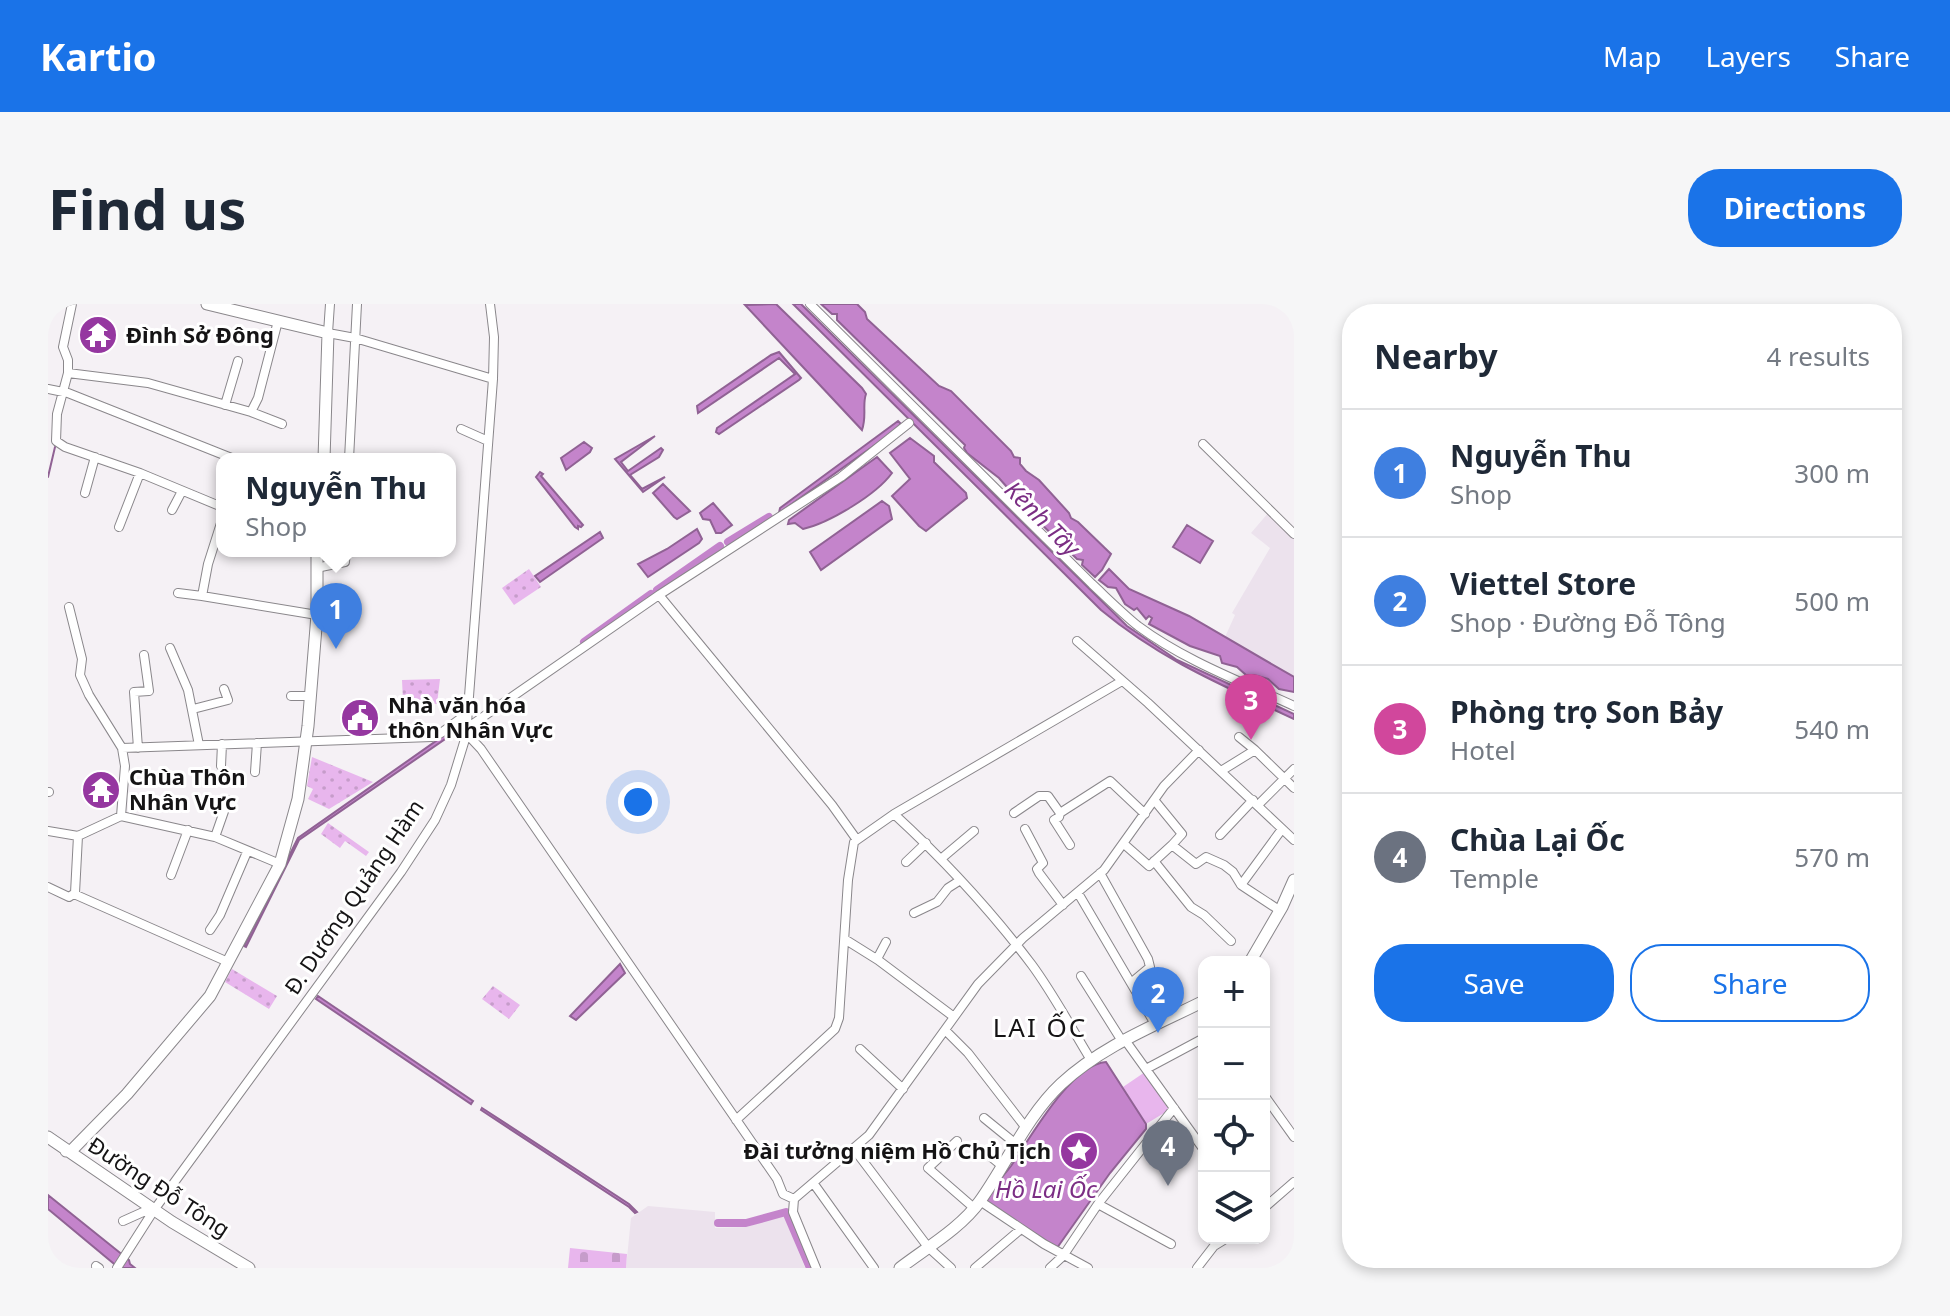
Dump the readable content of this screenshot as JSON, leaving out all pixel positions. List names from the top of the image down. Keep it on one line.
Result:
{"streets":{"main road":["Đường Đỗ Tông"],"street":["Đ. Dương Quảng Hàm"]},"crossings":[["Đ. Dương Quảng Hàm","Đường Đỗ Tông"]],"districts":["LAI ỐC"],"water":["Kênh Tây","Hồ Lai Ốc"],"places":{"temple":["Đình Sở Đông","Chùa Thôn Nhân Vực"],"public building":["Nhà văn hóa thôn Nhân Vực"],"place":["Đài tưởng niệm Hồ Chủ Tịch"]},"page":{"header":"Kartio","nav":["Map","Layers","Share"],"buttons":["Directions",["Save","Share"]],"title":"Find us","heading":["Nearby","4 results"],"list":[{"mark":"1","name":"Nguyễn Thu","note":"Shop","value":"300 m"},{"mark":"2","name":"Viettel Store","note":"Shop · Đường Đỗ Tông","value":"500 m"},{"mark":"3","name":"Phòng trọ Son Bảy","note":"Hotel","value":"540 m"},{"mark":"4","name":"Chùa Lại Ốc","note":"Temple","value":"570 m"}],"popup":["Nguyễn Thu","Shop"],"pins":["1","3","2","4"],"map_buttons":["+","−"]}}
